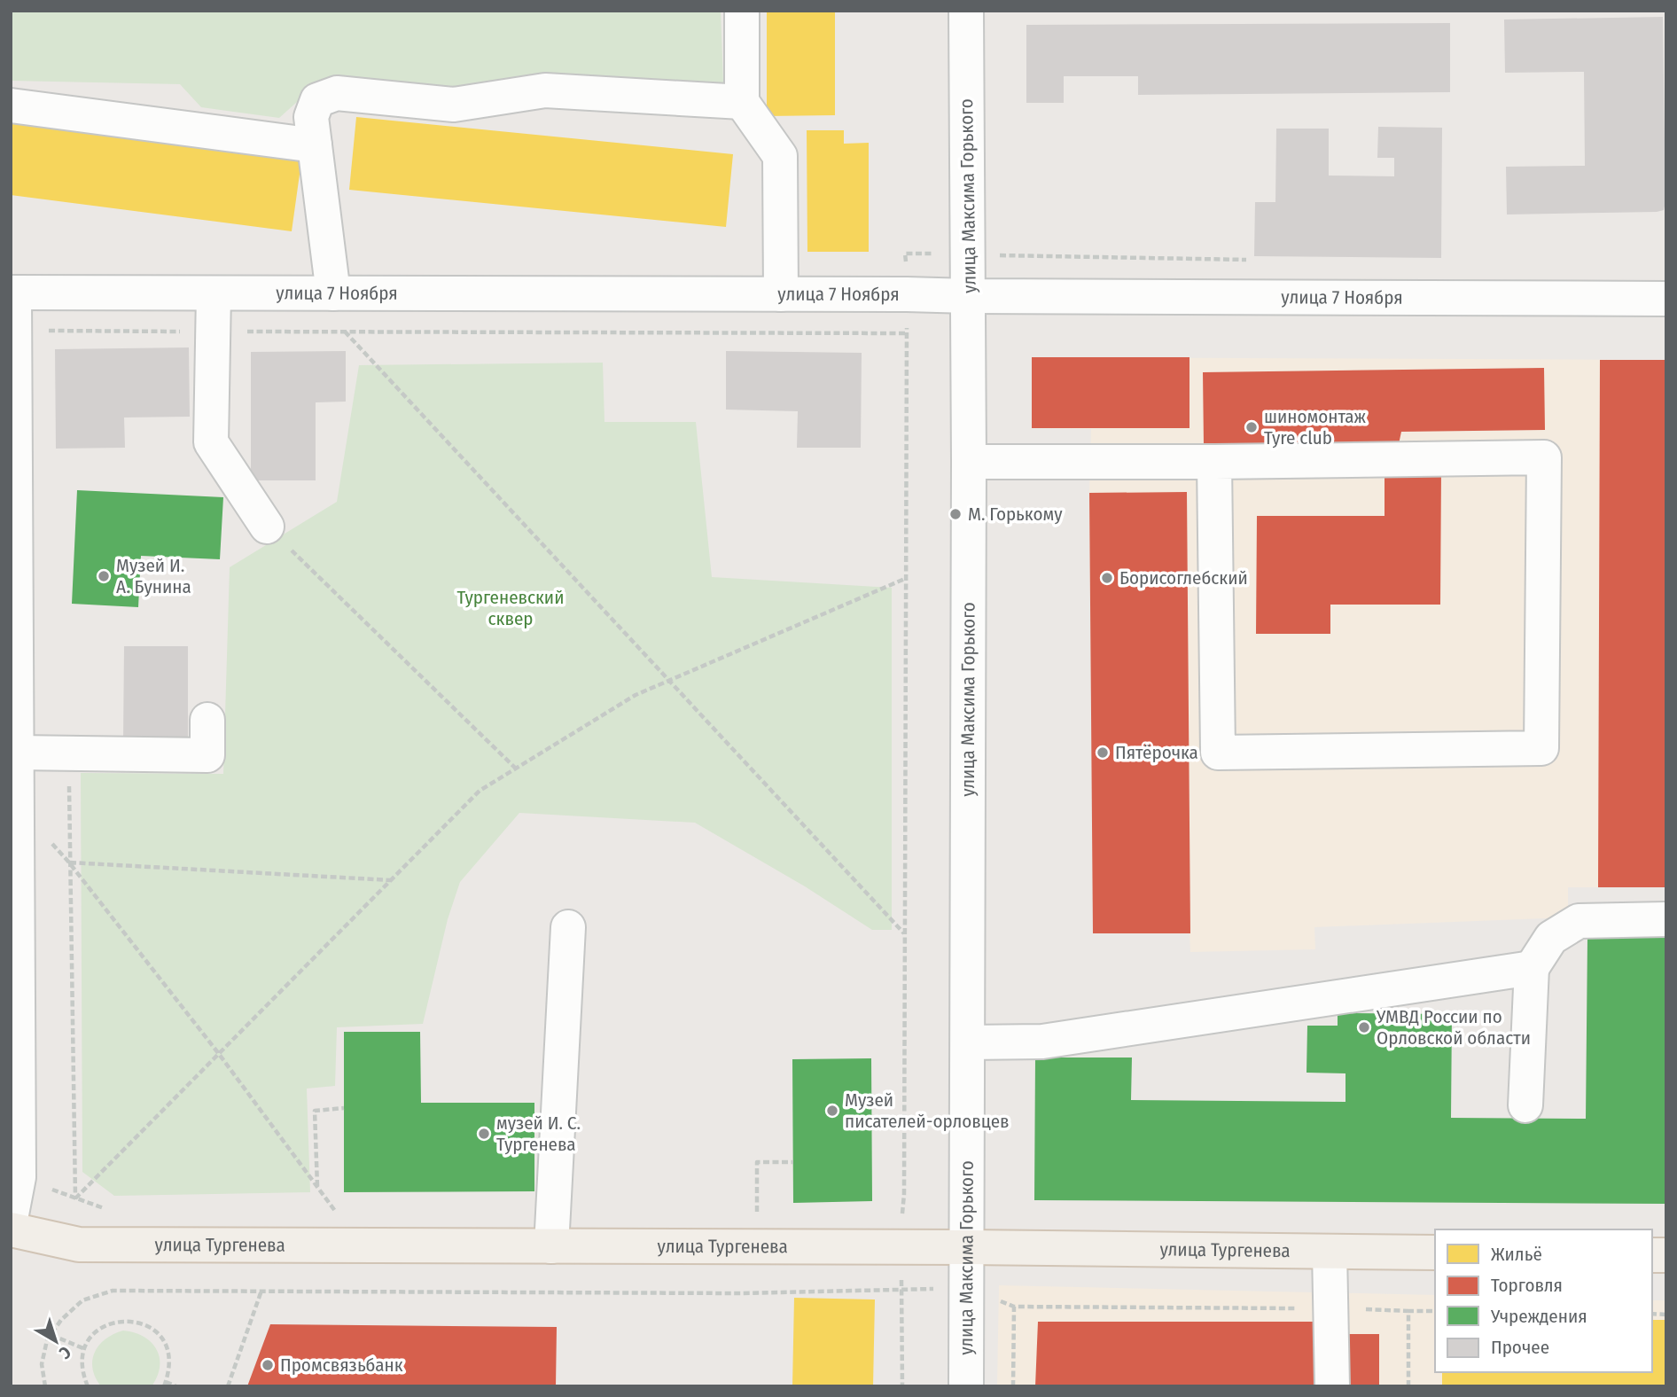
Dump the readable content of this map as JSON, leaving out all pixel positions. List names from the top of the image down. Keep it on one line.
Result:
{"streets":{"main road":["улица Тургенева"],"street":["улица Максима Горького","улица 7 Ноября"]},"crossings":[["улица Максима Горького","улица 7 Ноября"],["улица Максима Горького","улица Тургенева"]],"parks":["Тургеневский сквер"],"places":["шиномонтаж Tyre club","М. Горькому","Музей И. А. Бунина","Борисоглебский","Пятёрочка","УМВД России по Орловской области","Музей писателей-орловцев","музей И. С. Тургенева","Промсвязьбанк"],"legend":["Жильё","Торговля","Учреждения","Прочее"],"north":"bottom right"}
